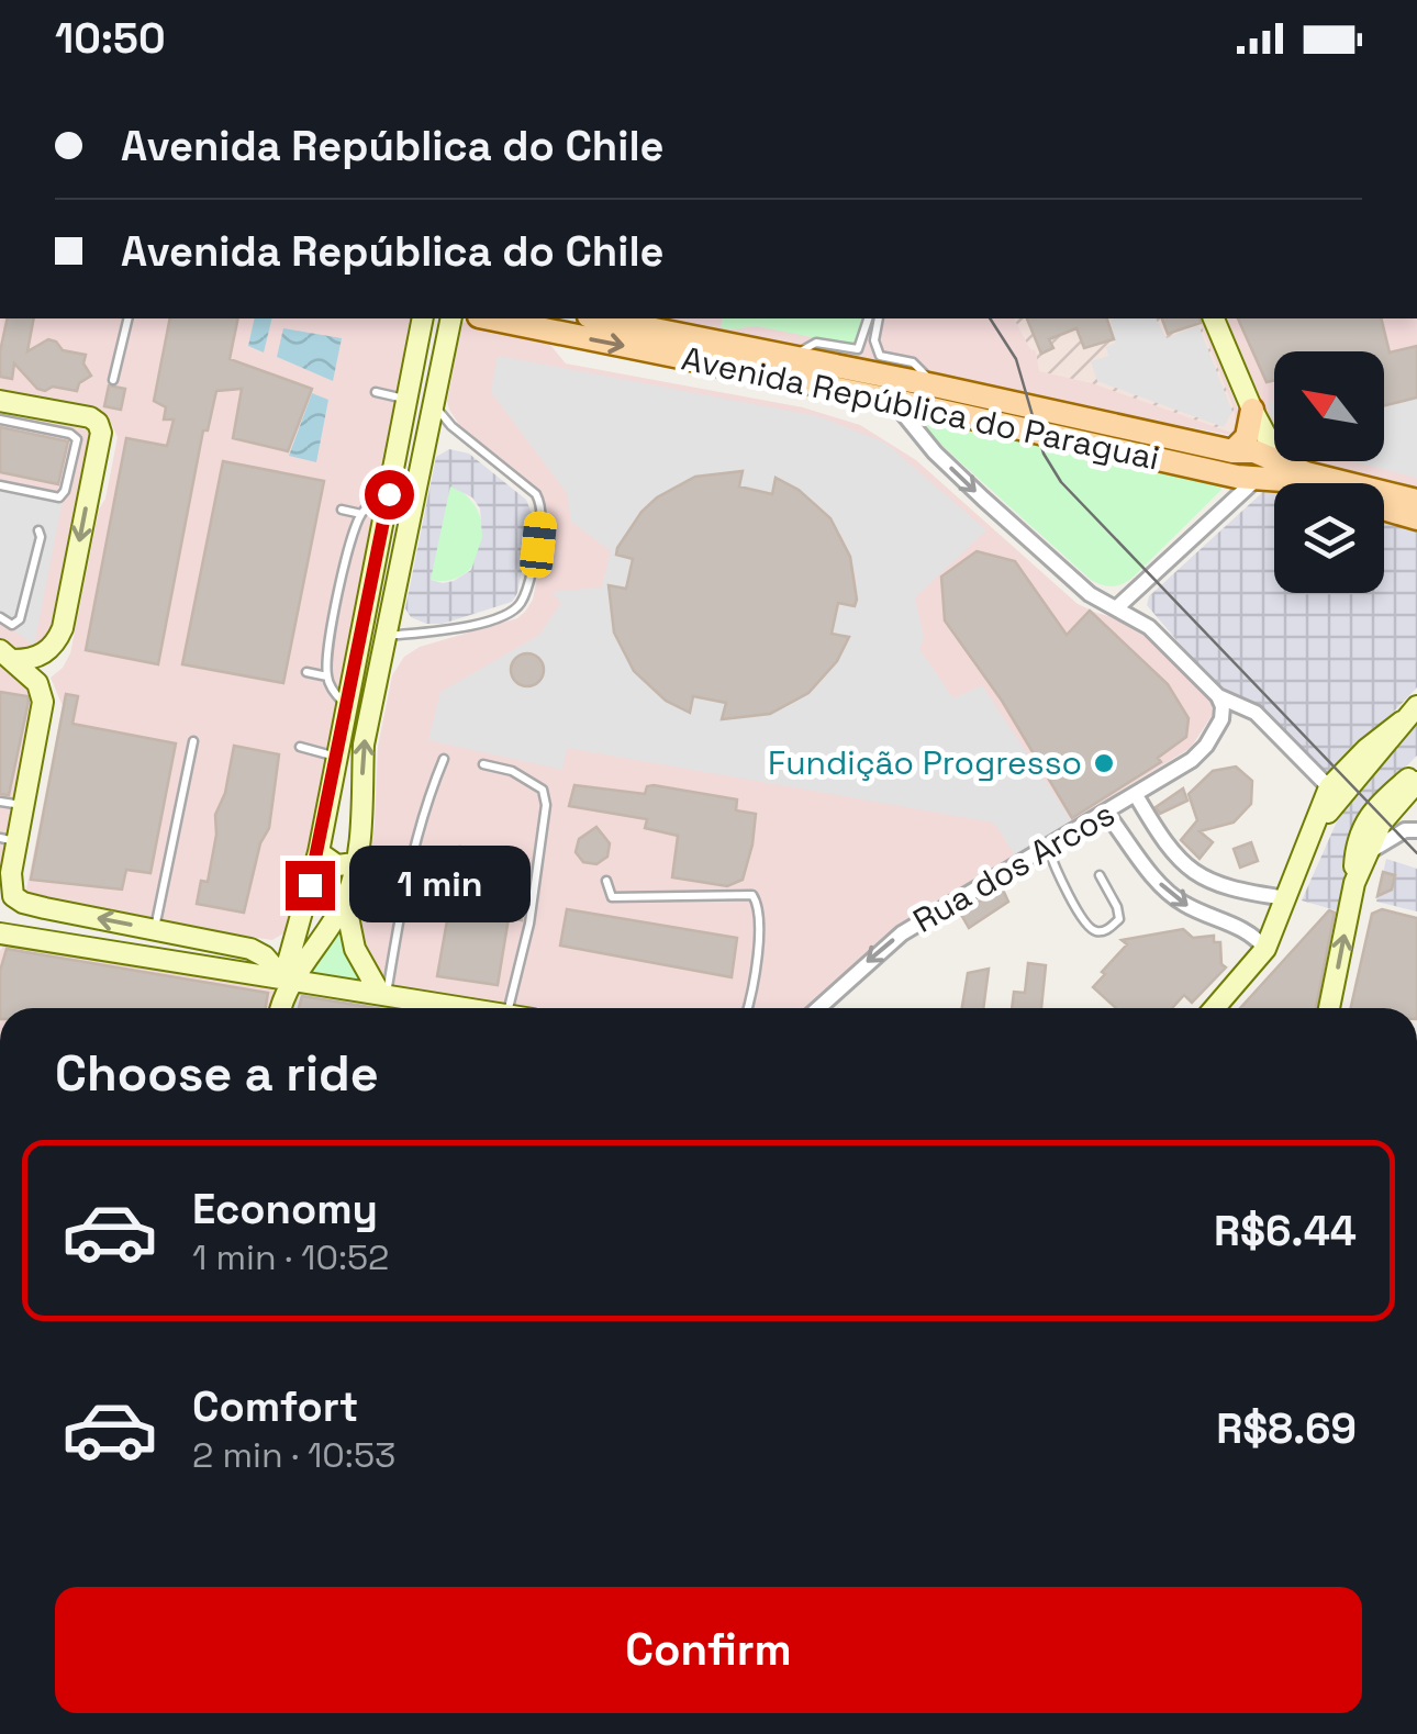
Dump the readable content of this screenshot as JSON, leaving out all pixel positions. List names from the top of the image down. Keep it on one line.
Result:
{"streets":{"main road":["Avenida República do Paraguai"],"street":["Rua dos Arcos"]},"one_way":["Rua dos Arcos"],"places":["Fundição Progresso"],"north":"top left","page":{"status":"10:50","banner":["Avenida República do Chile","Avenida República do Chile"],"bubble":"1 min","heading":"Choose a ride","list":[{"name":"Economy","note":"1 min · 10:52","value":"R$6.44"},{"name":"Comfort","note":"2 min · 10:53","value":"R$8.69"}],"buttons":"Confirm"}}
